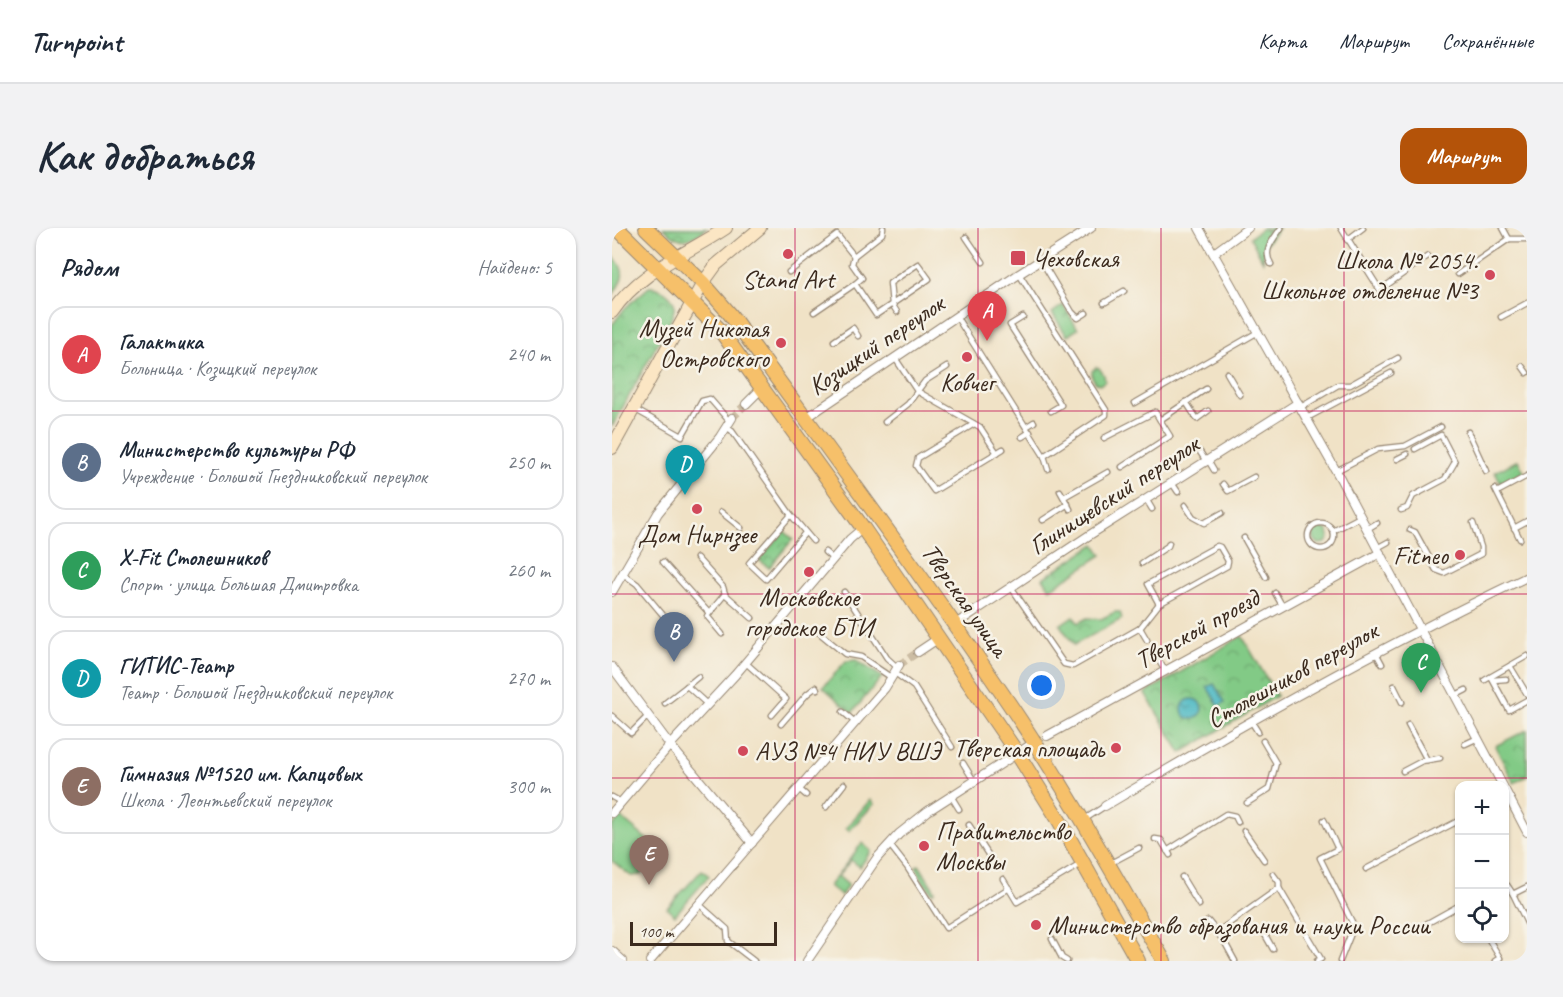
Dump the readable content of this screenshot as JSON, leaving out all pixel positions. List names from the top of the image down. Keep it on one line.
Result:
{"streets":{"main road":["Тверская улица"],"street":["Козицкий переулок","Глинищевский переулок","Тверской проезд","Столешников переулок"]},"crossings":[["Козицкий переулок","Тверская улица"],["Глинищевский переулок","Тверская улица"],["Тверская улица","Тверской проезд"],["Тверская улица","Столешников переулок"]],"places":{"other":["Stand Art","Школа № 2054. Школьное отделение №3","Музей Николая Островского","Ковчег","Дом Нирнзее","Fitneo","Московское городское БТИ","Тверская площадь","АУЗ №4 НИУ ВШЭ","Правительство Москвы","Министерство образования и науки России"],"transit":["Чеховская"]},"scale_bar":"100 m","page":{"header":"Turnpoint","nav":["Карта","Маршрут","Сохранённые"],"buttons":"Маршрут","title":"Как добраться","heading":["Рядом","Найдено: 5"],"pins":["A","D","B","C","E"],"list":[{"mark":"A","name":"Галактика","note":"Больница · Козицкий переулок","value":"240 m"},{"mark":"B","name":"Министерство культуры РФ","note":"Учреждение · Большой Гнездниковский переулок","value":"250 m"},{"mark":"C","name":"X-Fit Столешников","note":"Спорт · улица Большая Дмитровка","value":"260 m"},{"mark":"D","name":"ГИТИС-Театр","note":"Театр · Большой Гнездниковский переулок","value":"270 m"},{"mark":"E","name":"Гимназия №1520 им. Капцовых","note":"Школа · Леонтьевский переулок","value":"300 m"}],"map_buttons":["+","−"],"scale":"100 m"}}
